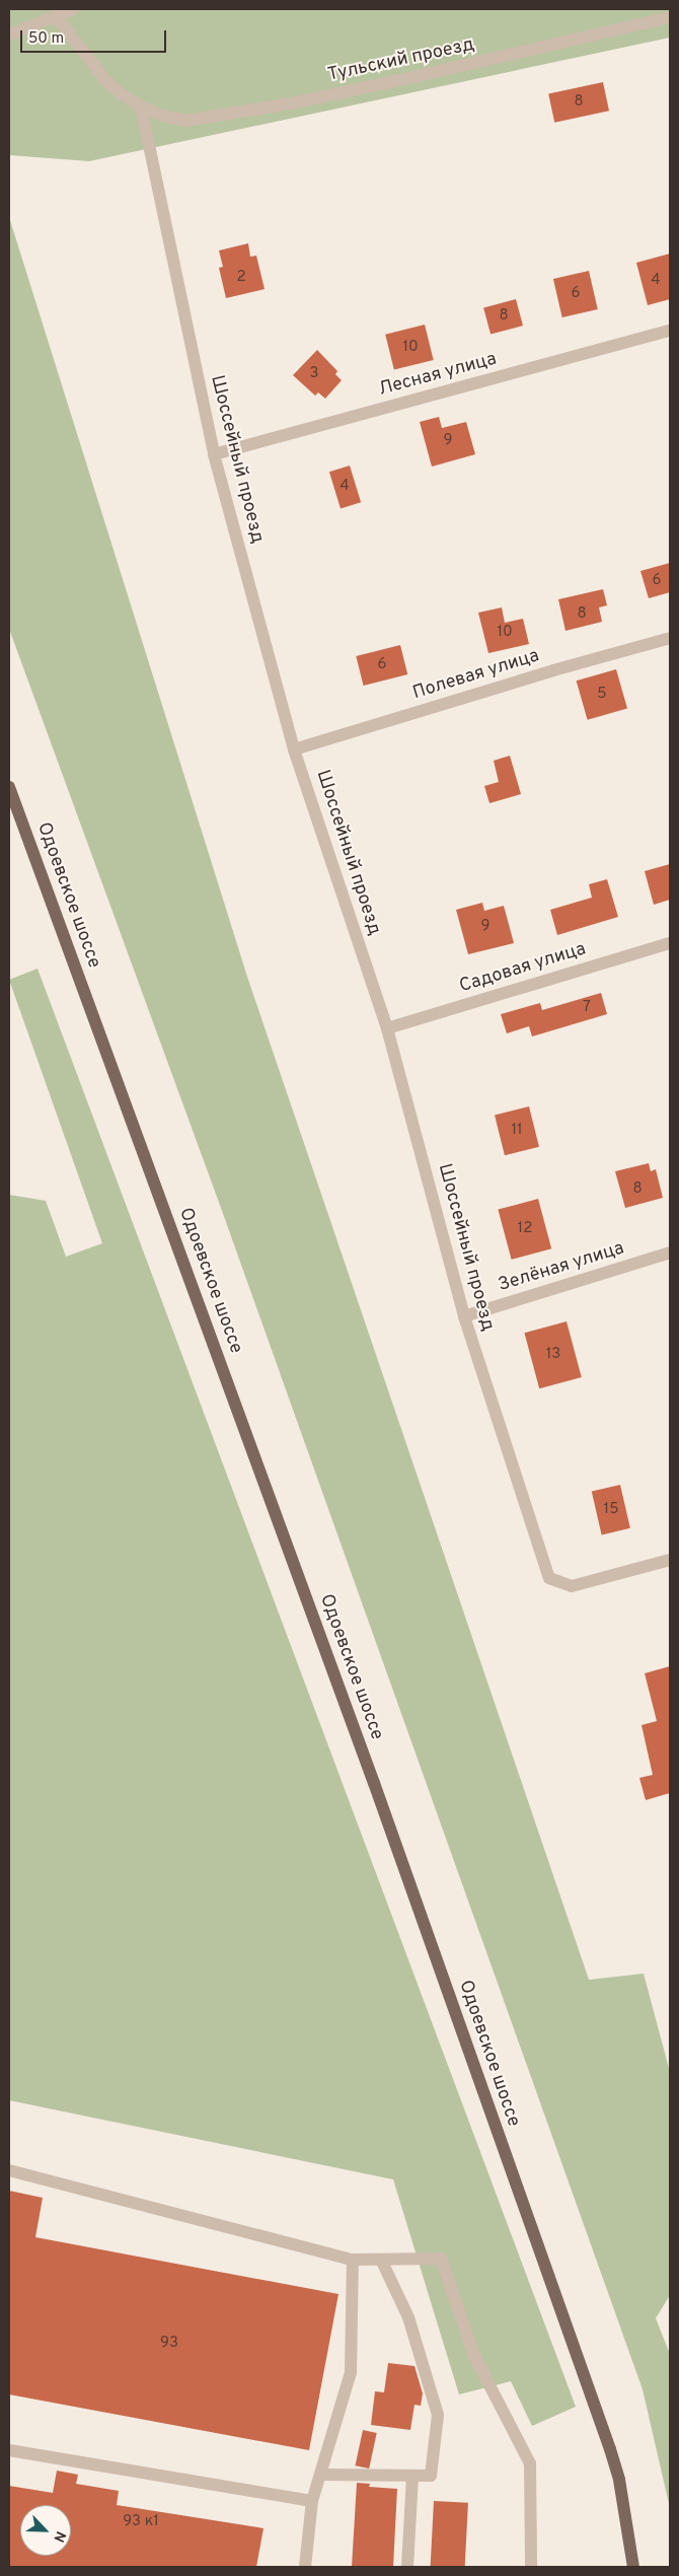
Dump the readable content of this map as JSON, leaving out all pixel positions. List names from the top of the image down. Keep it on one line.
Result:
{"streets":{"main road":["Одоевское шоссе"],"street":["Тульский проезд","Лесная улица","Шоссейный проезд","Полевая улица","Садовая улица","Зелёная улица"]},"crossings":[["Тульский проезд","Шоссейный проезд"],["Лесная улица","Шоссейный проезд"],["Шоссейный проезд","Полевая улица"],["Шоссейный проезд","Садовая улица"],["Шоссейный проезд","Зелёная улица"]],"house_numbers":["8","2","4","6","8","10","3","9","4","6","8","10","6","5","9","7","11","8","12","13","15","93","93 к1"],"scale_bar":"50 m","north":"bottom right"}
